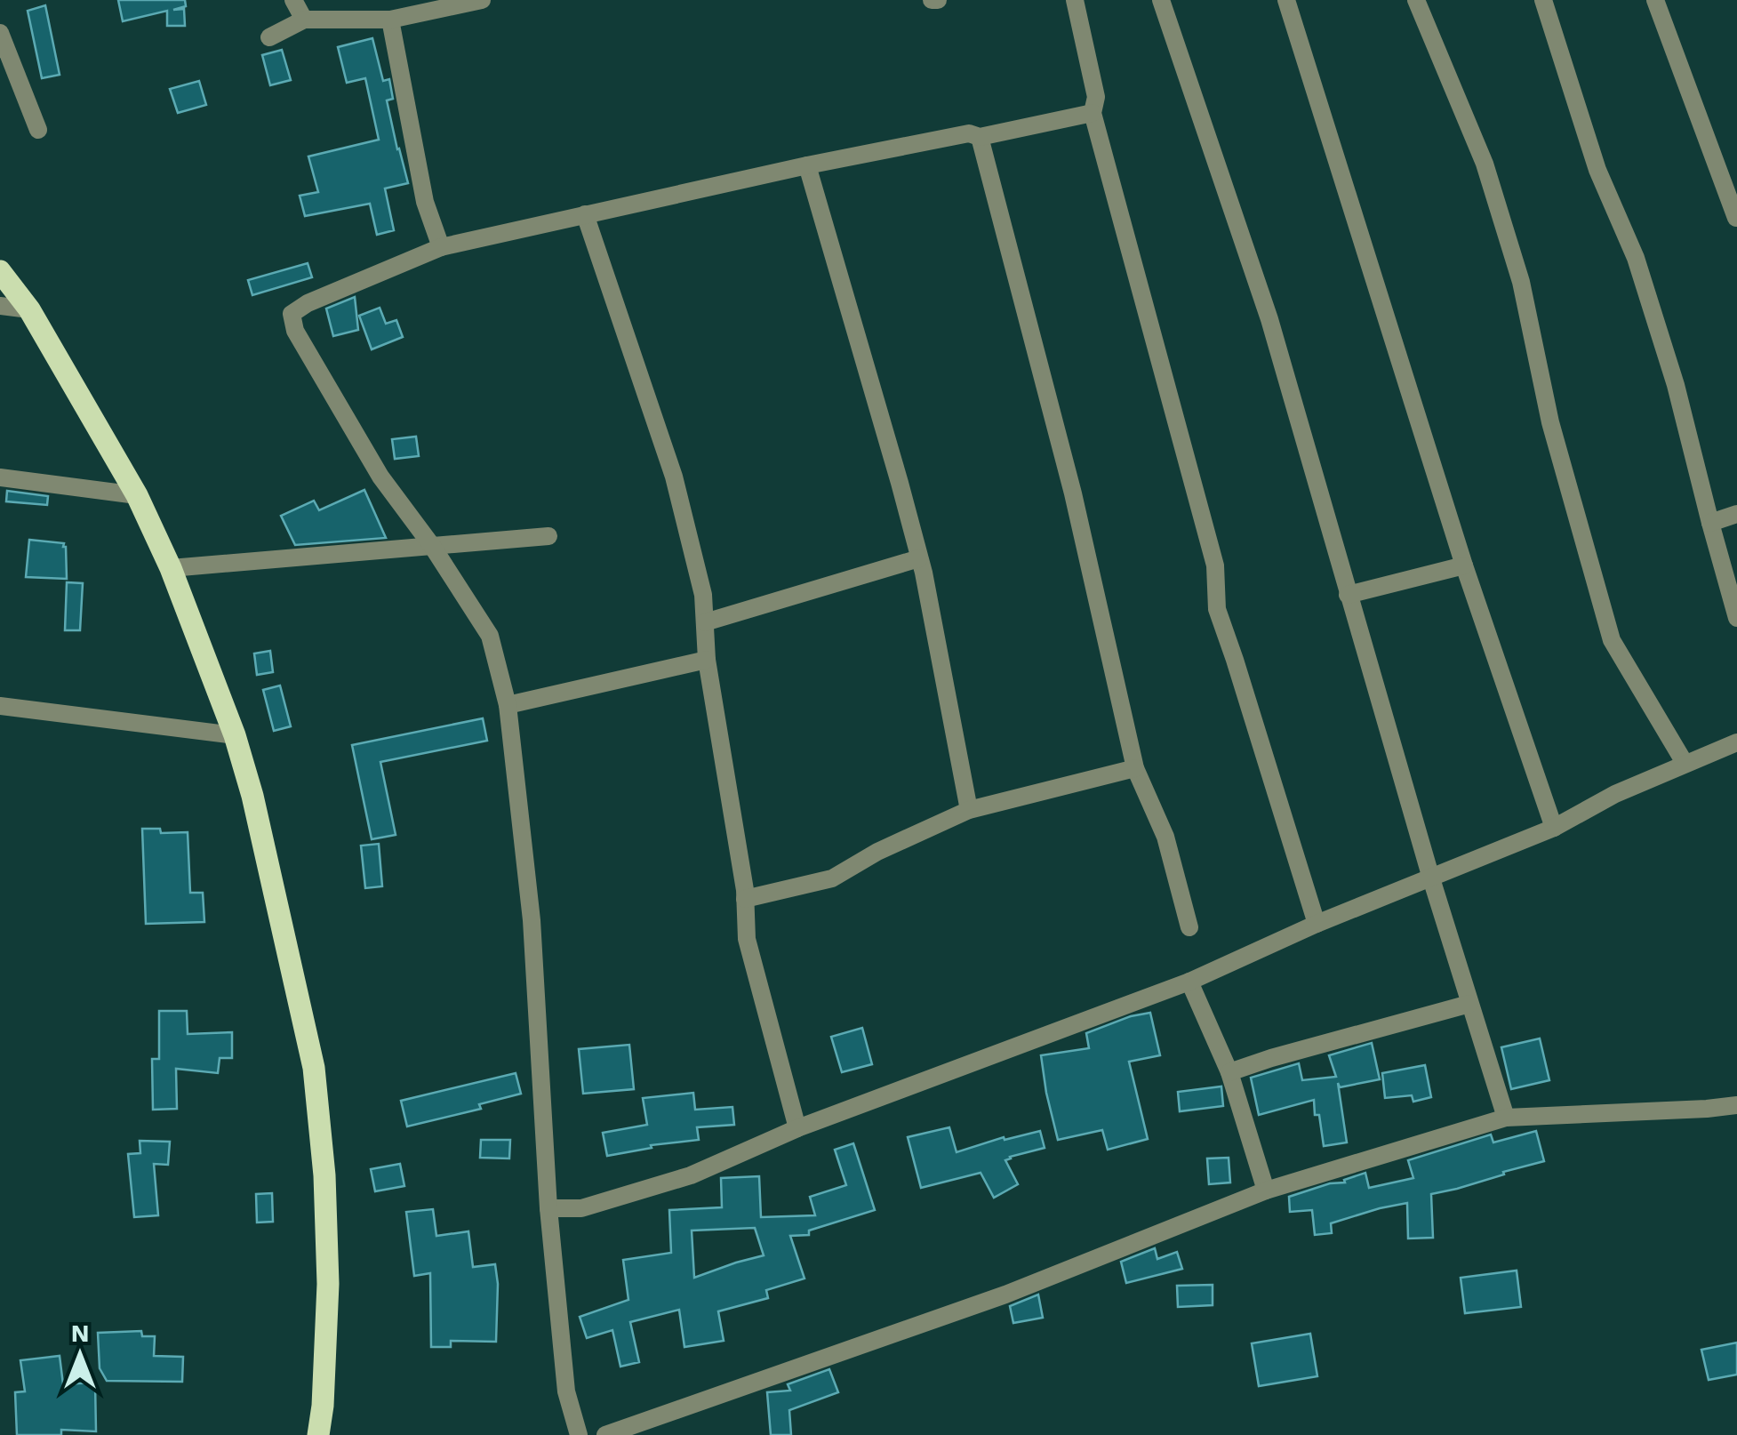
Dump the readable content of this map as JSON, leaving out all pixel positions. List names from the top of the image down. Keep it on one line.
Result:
{"north":"top"}
